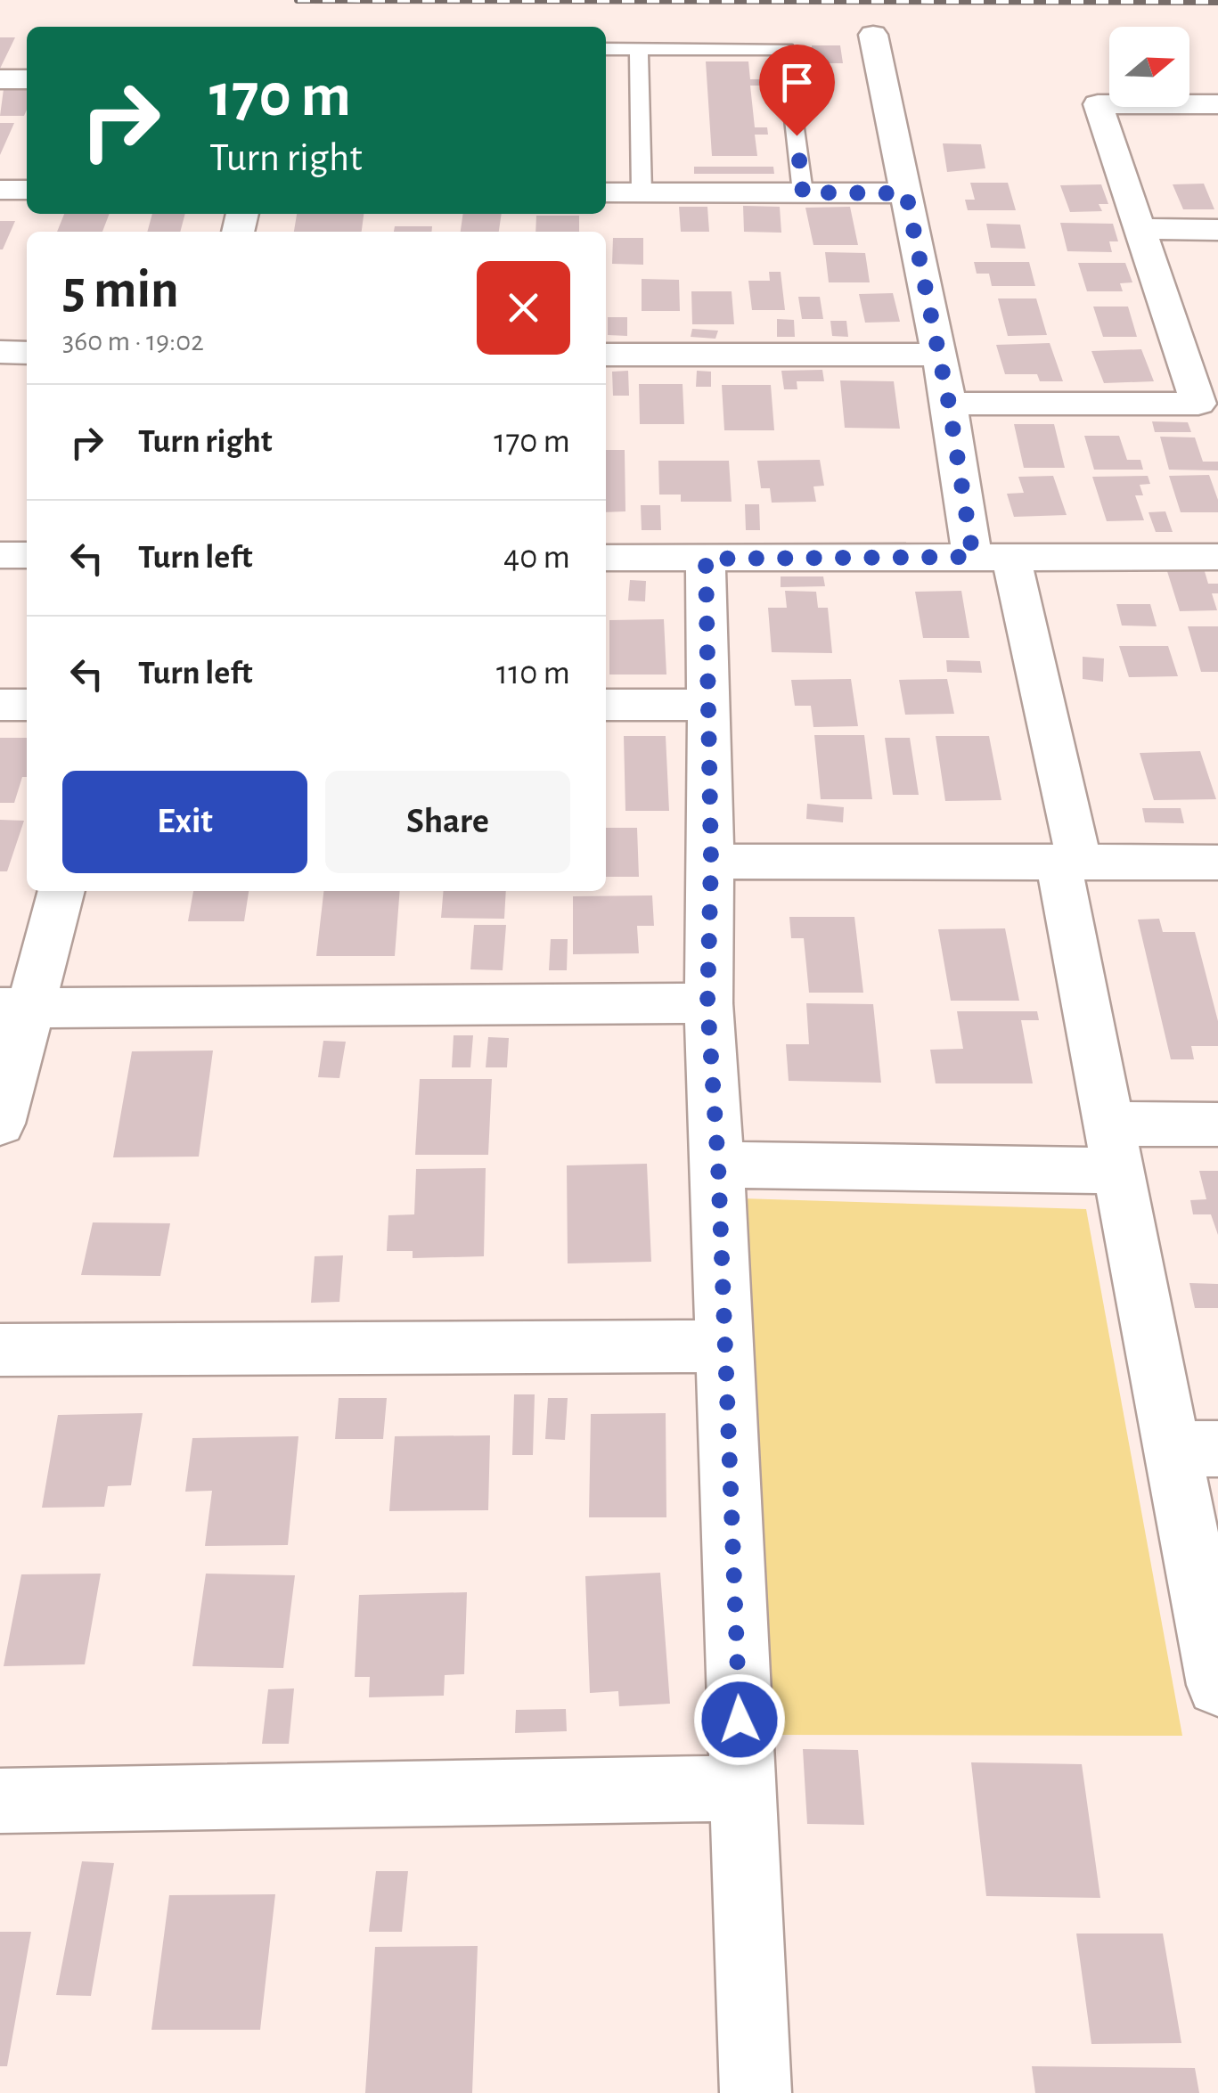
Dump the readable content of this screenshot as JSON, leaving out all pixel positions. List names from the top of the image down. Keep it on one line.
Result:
{"north":"right","page":{"turn":["170 m","Turn right"],"heading":["5 min","360 m · 19:02"],"list":[{"name":"Turn right","value":"170 m"},{"name":"Turn left","value":"40 m"},{"name":"Turn left","value":"110 m"}],"buttons":["Exit","Share"]}}
